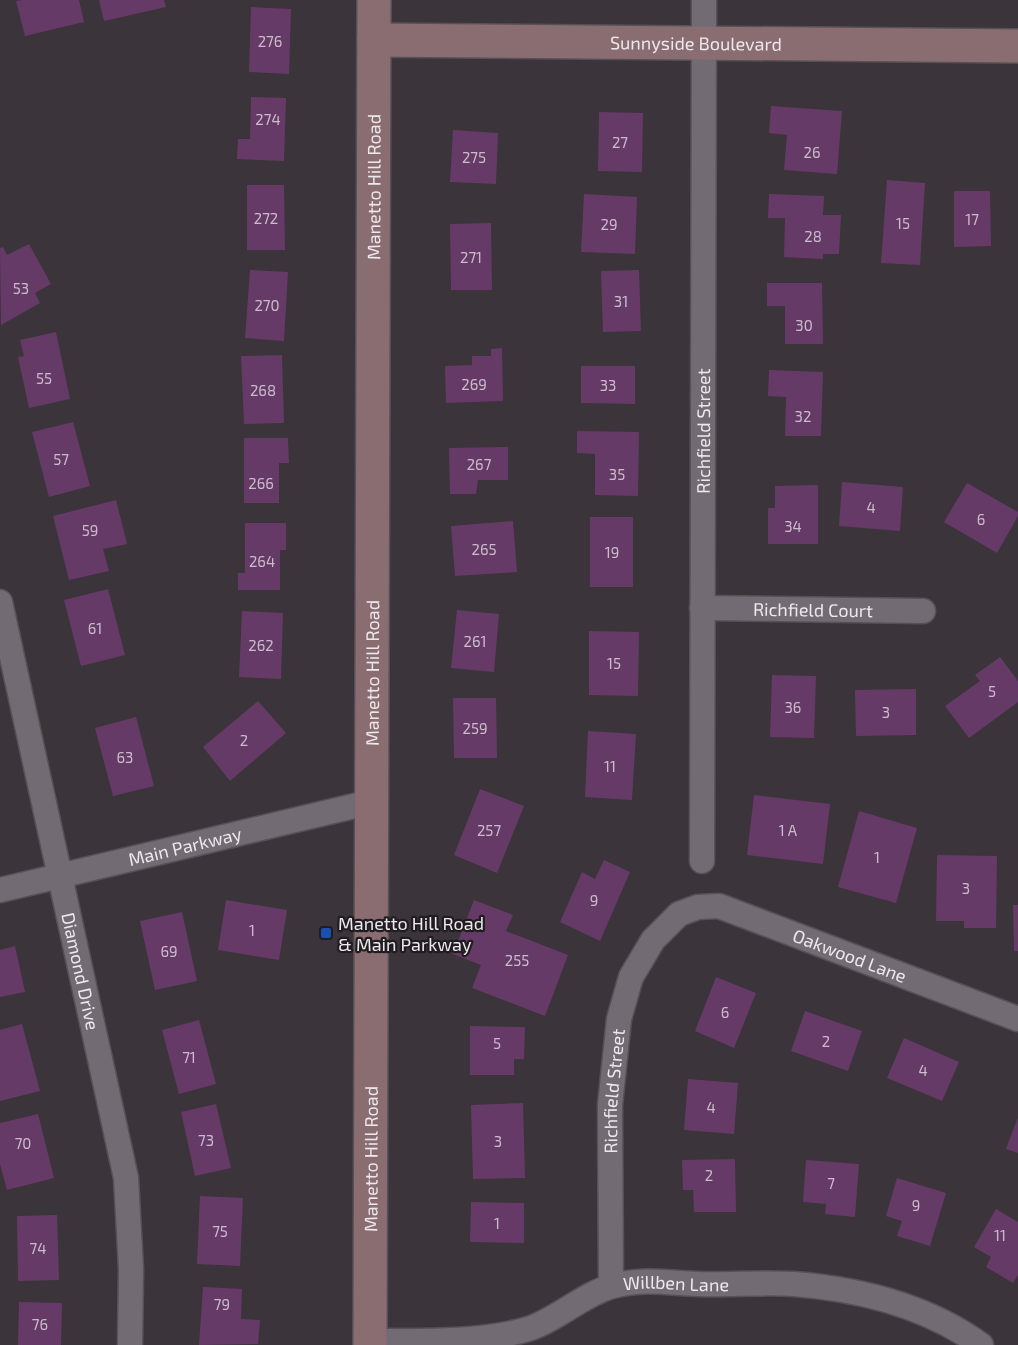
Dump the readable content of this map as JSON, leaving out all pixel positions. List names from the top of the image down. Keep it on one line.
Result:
{"streets":{"main road":["Sunnyside Boulevard","Manetto Hill Road"],"street":["Richfield Street","Richfield Court","Main Parkway","Oakwood Lane","Diamond Drive","Willben Lane"]},"crossings":[["Sunnyside Boulevard","Manetto Hill Road"],["Sunnyside Boulevard","Richfield Street"],["Manetto Hill Road","Main Parkway"],["Manetto Hill Road","Willben Lane"],["Richfield Street","Richfield Court"],["Richfield Street","Oakwood Lane"],["Richfield Street","Willben Lane"],["Main Parkway","Diamond Drive"]],"places":{"transit":["Manetto Hill Road & Main Parkway"]},"house_numbers":["276","274","27","26","275","272","17","15","29","28","271","53","31","270","30","55","269","33","268","32","57","267","35","266","4","6","34","59","265","19","264","61","261","262","15","5","36","3","259","2","63","11","257","1 A","1","3","9","1","69","255","6","2","5","71","4","4","73","3","70","2","7","9","1","75","11","74","79","76"]}
